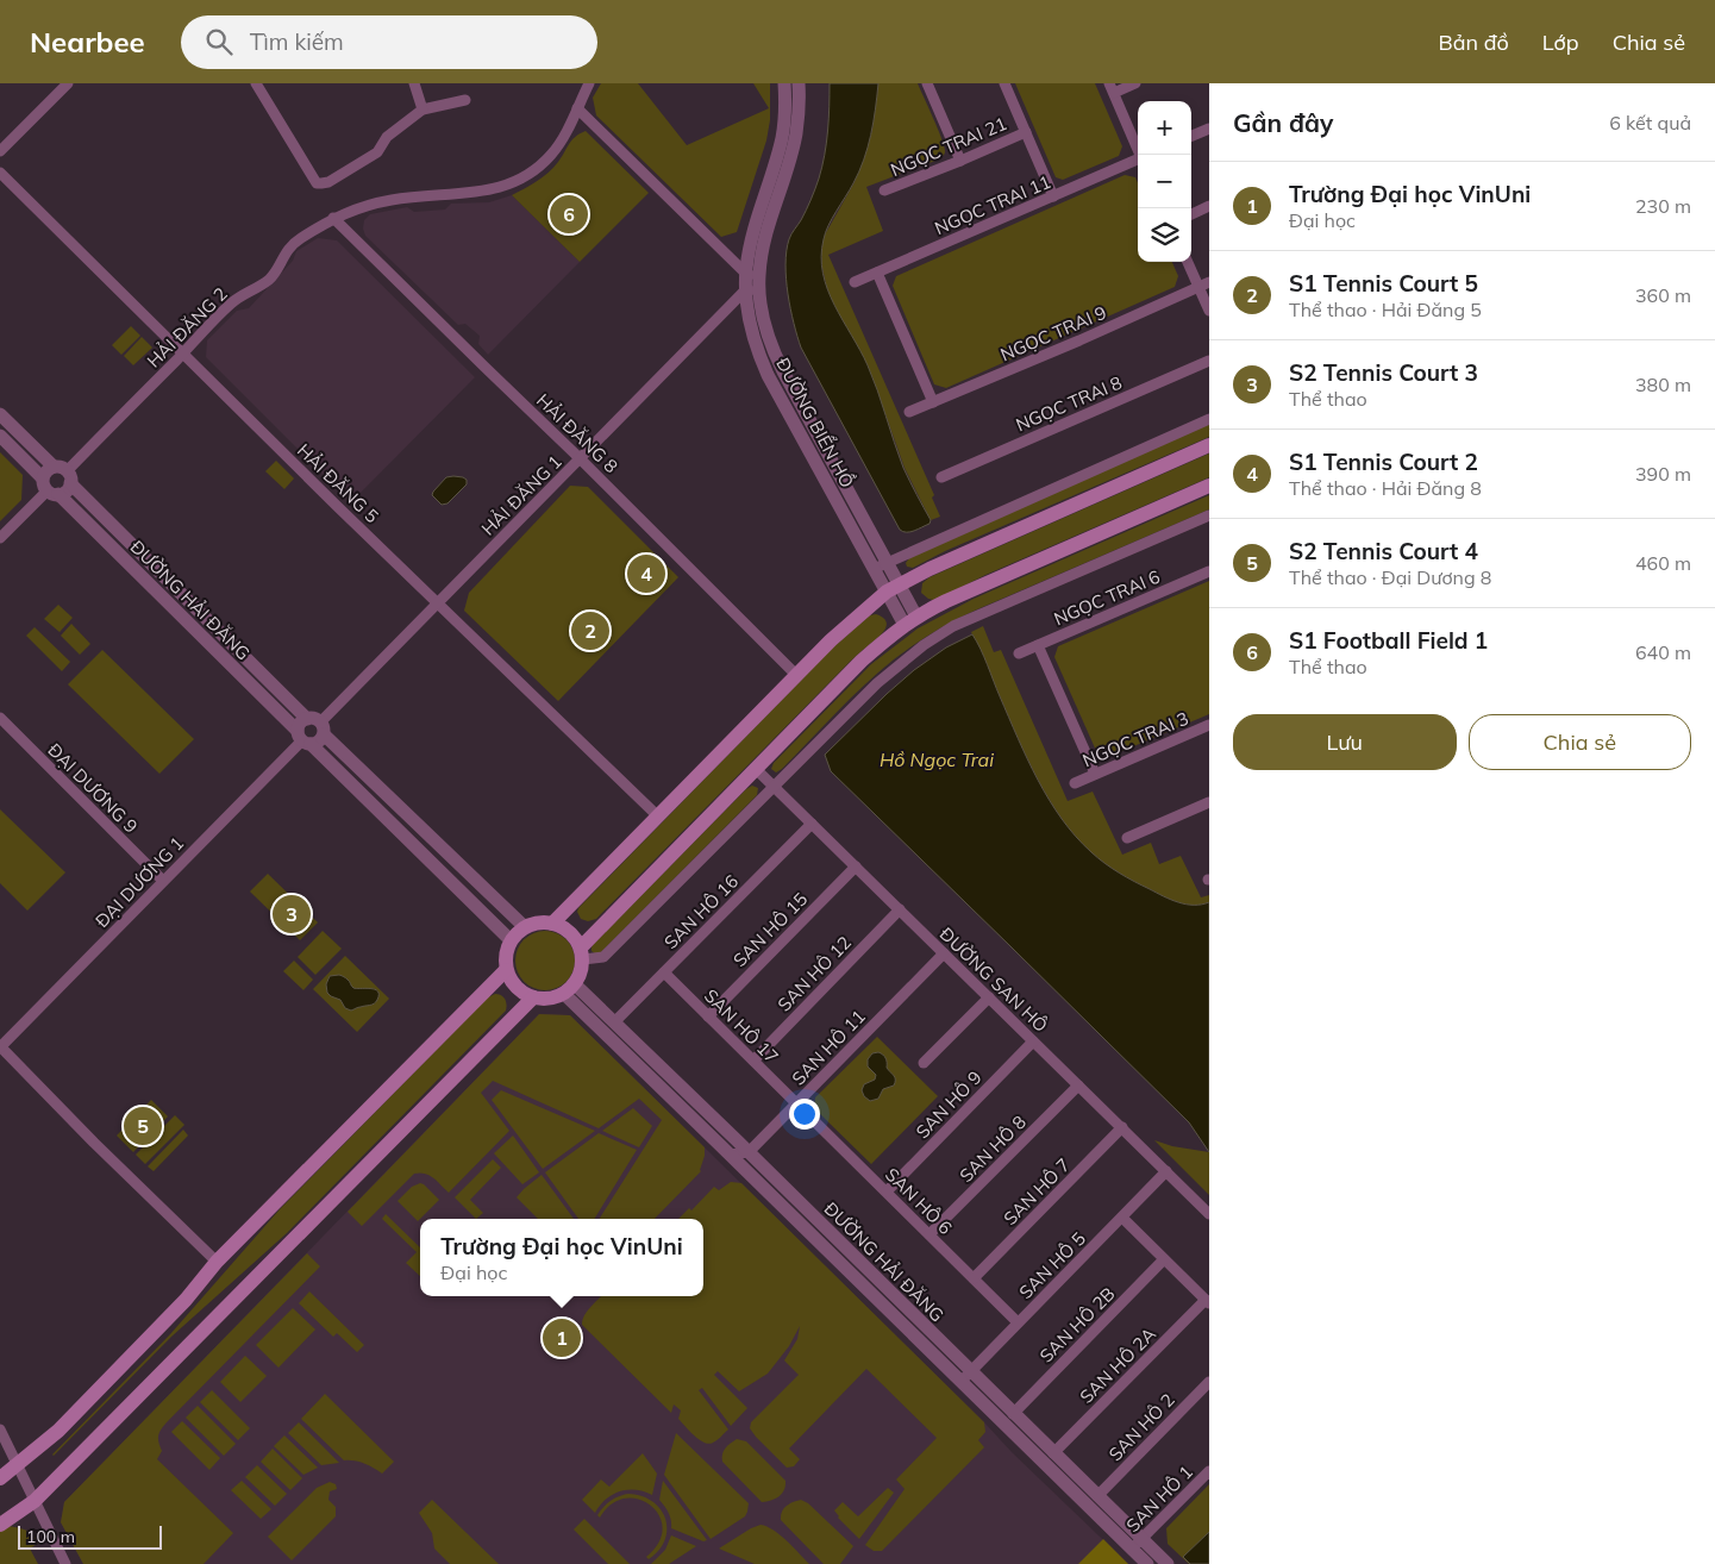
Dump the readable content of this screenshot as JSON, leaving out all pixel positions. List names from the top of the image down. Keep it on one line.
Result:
{"streets":{"street":["NGỌC TRAI 21","NGỌC TRAI 11","HẢI ĐĂNG 2","NGỌC TRAI 9","NGỌC TRAI 8","ĐƯỜNG BIỂN HỒ","HẢI ĐĂNG 8","HẢI ĐĂNG 5","HẢI ĐĂNG 1","NGỌC TRAI 6","ĐƯỜNG HẢI ĐĂNG","NGỌC TRAI 3","ĐẠI DƯƠNG 9","ĐẠI DƯƠNG 1","SAN HÔ 16","SAN HÔ 15","SAN HÔ 12","ĐƯỜNG SAN HÔ","SAN HÔ 17","SAN HÔ 11","SAN HÔ 9","SAN HÔ 8","SAN HÔ 7","SAN HÔ 6","SAN HÔ 5","SAN HÔ 2B","SAN HÔ 2A","SAN HÔ 2","SAN HÔ 1"]},"crossings":[["HẢI ĐĂNG 2","HẢI ĐĂNG 8"],["HẢI ĐĂNG 2","HẢI ĐĂNG 5"],["HẢI ĐĂNG 2","ĐƯỜNG HẢI ĐĂNG"],["ĐƯỜNG BIỂN HỒ","HẢI ĐĂNG 1"],["HẢI ĐĂNG 8","HẢI ĐĂNG 1"],["HẢI ĐĂNG 5","HẢI ĐĂNG 1"],["HẢI ĐĂNG 1","ĐƯỜNG HẢI ĐĂNG"],["ĐƯỜNG HẢI ĐĂNG","ĐẠI DƯƠNG 1"],["ĐƯỜNG HẢI ĐĂNG","SAN HÔ 16"],["ĐƯỜNG HẢI ĐĂNG","SAN HÔ 11"],["ĐƯỜNG HẢI ĐĂNG","SAN HÔ 5"],["ĐƯỜNG HẢI ĐĂNG","SAN HÔ 2B"],["ĐƯỜNG HẢI ĐĂNG","SAN HÔ 2A"],["ĐƯỜNG HẢI ĐĂNG","SAN HÔ 2"],["ĐƯỜNG HẢI ĐĂNG","SAN HÔ 1"],["ĐẠI DƯƠNG 9","ĐẠI DƯƠNG 1"],["SAN HÔ 16","ĐƯỜNG SAN HÔ"],["SAN HÔ 16","SAN HÔ 17"],["SAN HÔ 15","ĐƯỜNG SAN HÔ"],["SAN HÔ 15","SAN HÔ 17"],["SAN HÔ 12","ĐƯỜNG SAN HÔ"],["SAN HÔ 12","SAN HÔ 17"],["ĐƯỜNG SAN HÔ","SAN HÔ 11"],["ĐƯỜNG SAN HÔ","SAN HÔ 9"],["ĐƯỜNG SAN HÔ","SAN HÔ 8"],["ĐƯỜNG SAN HÔ","SAN HÔ 7"],["ĐƯỜNG SAN HÔ","SAN HÔ 5"],["SAN HÔ 17","SAN HÔ 11"],["SAN HÔ 17","SAN HÔ 6"],["SAN HÔ 11","SAN HÔ 6"],["SAN HÔ 9","SAN HÔ 6"],["SAN HÔ 8","SAN HÔ 6"],["SAN HÔ 7","SAN HÔ 6"],["SAN HÔ 6","SAN HÔ 5"]],"water":["Hồ Ngọc Trai"],"scale_bar":"100 m","page":{"header":"Nearbee","search":"Tìm kiếm","nav":["Bản đồ","Lớp","Chia sẻ"],"heading":["Gần đây","6 kết quả"],"map_buttons":["+","−"],"list":[{"mark":"1","name":"Trường Đại học VinUni","note":"Đại học","value":"230 m"},{"mark":"2","name":"S1 Tennis Court 5","note":"Thể thao · Hải Đăng 5","value":"360 m"},{"mark":"3","name":"S2 Tennis Court 3","note":"Thể thao","value":"380 m"},{"mark":"4","name":"S1 Tennis Court 2","note":"Thể thao · Hải Đăng 8","value":"390 m"},{"mark":"5","name":"S2 Tennis Court 4","note":"Thể thao · Đại Dương 8","value":"460 m"},{"mark":"6","name":"S1 Football Field 1","note":"Thể thao","value":"640 m"}],"pins":["6","4","2","3","5","1"],"buttons":["Lưu","Chia sẻ"],"popup":["Trường Đại học VinUni","Đại học"],"scale":"100 m"}}
